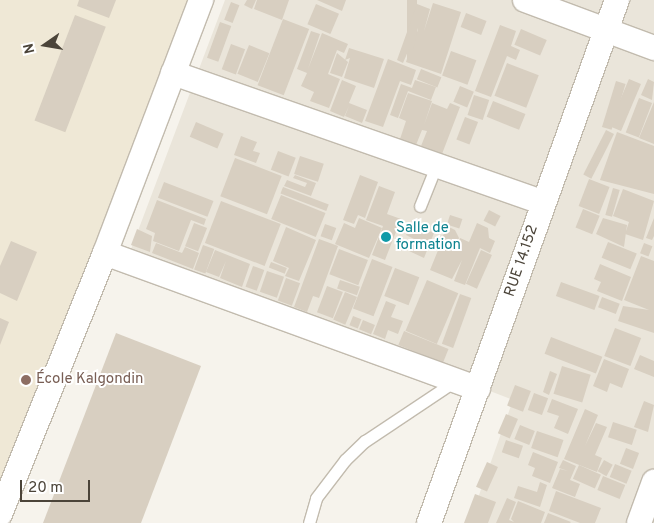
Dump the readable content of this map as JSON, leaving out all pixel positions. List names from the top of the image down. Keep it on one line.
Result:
{"streets":{"street":["RUE 14.152"]},"places":["Salle de formation","École Kalgondin"],"scale_bar":"20 m","north":"left"}
